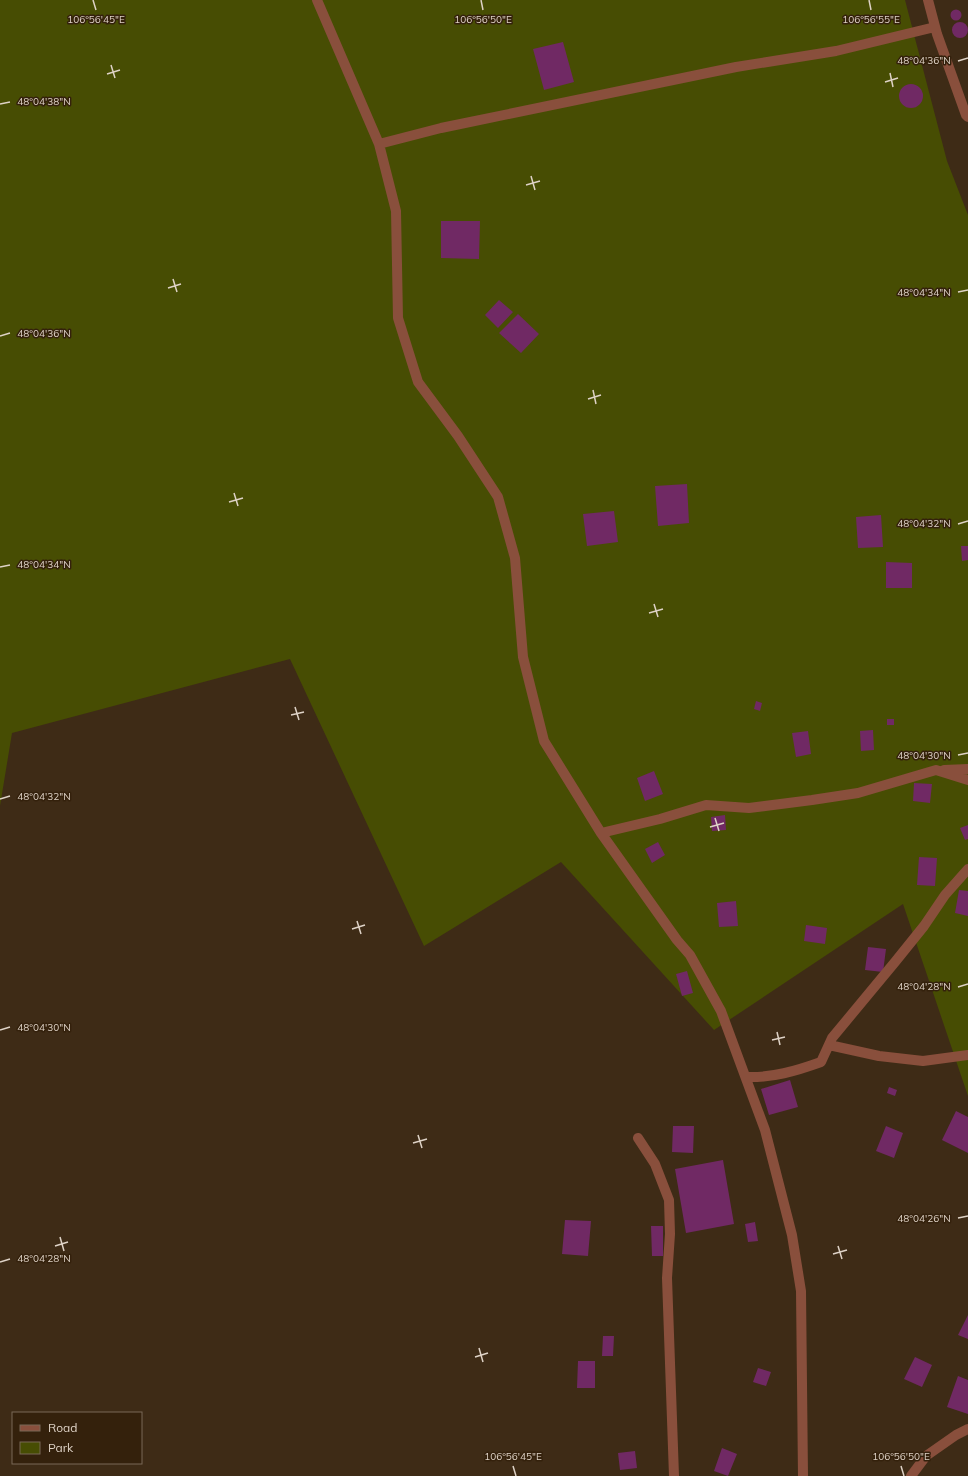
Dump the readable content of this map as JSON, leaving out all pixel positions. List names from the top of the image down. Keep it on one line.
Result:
{"legend":["Road","Park"],"coordinates":["106°56'45\"E","106°56'50\"E","106°56'55\"E","48°04'36\"N","48°04'38\"N","48°04'34\"N","48°04'32\"N","48°04'30\"N","48°04'28\"N","48°04'26\"N"]}
